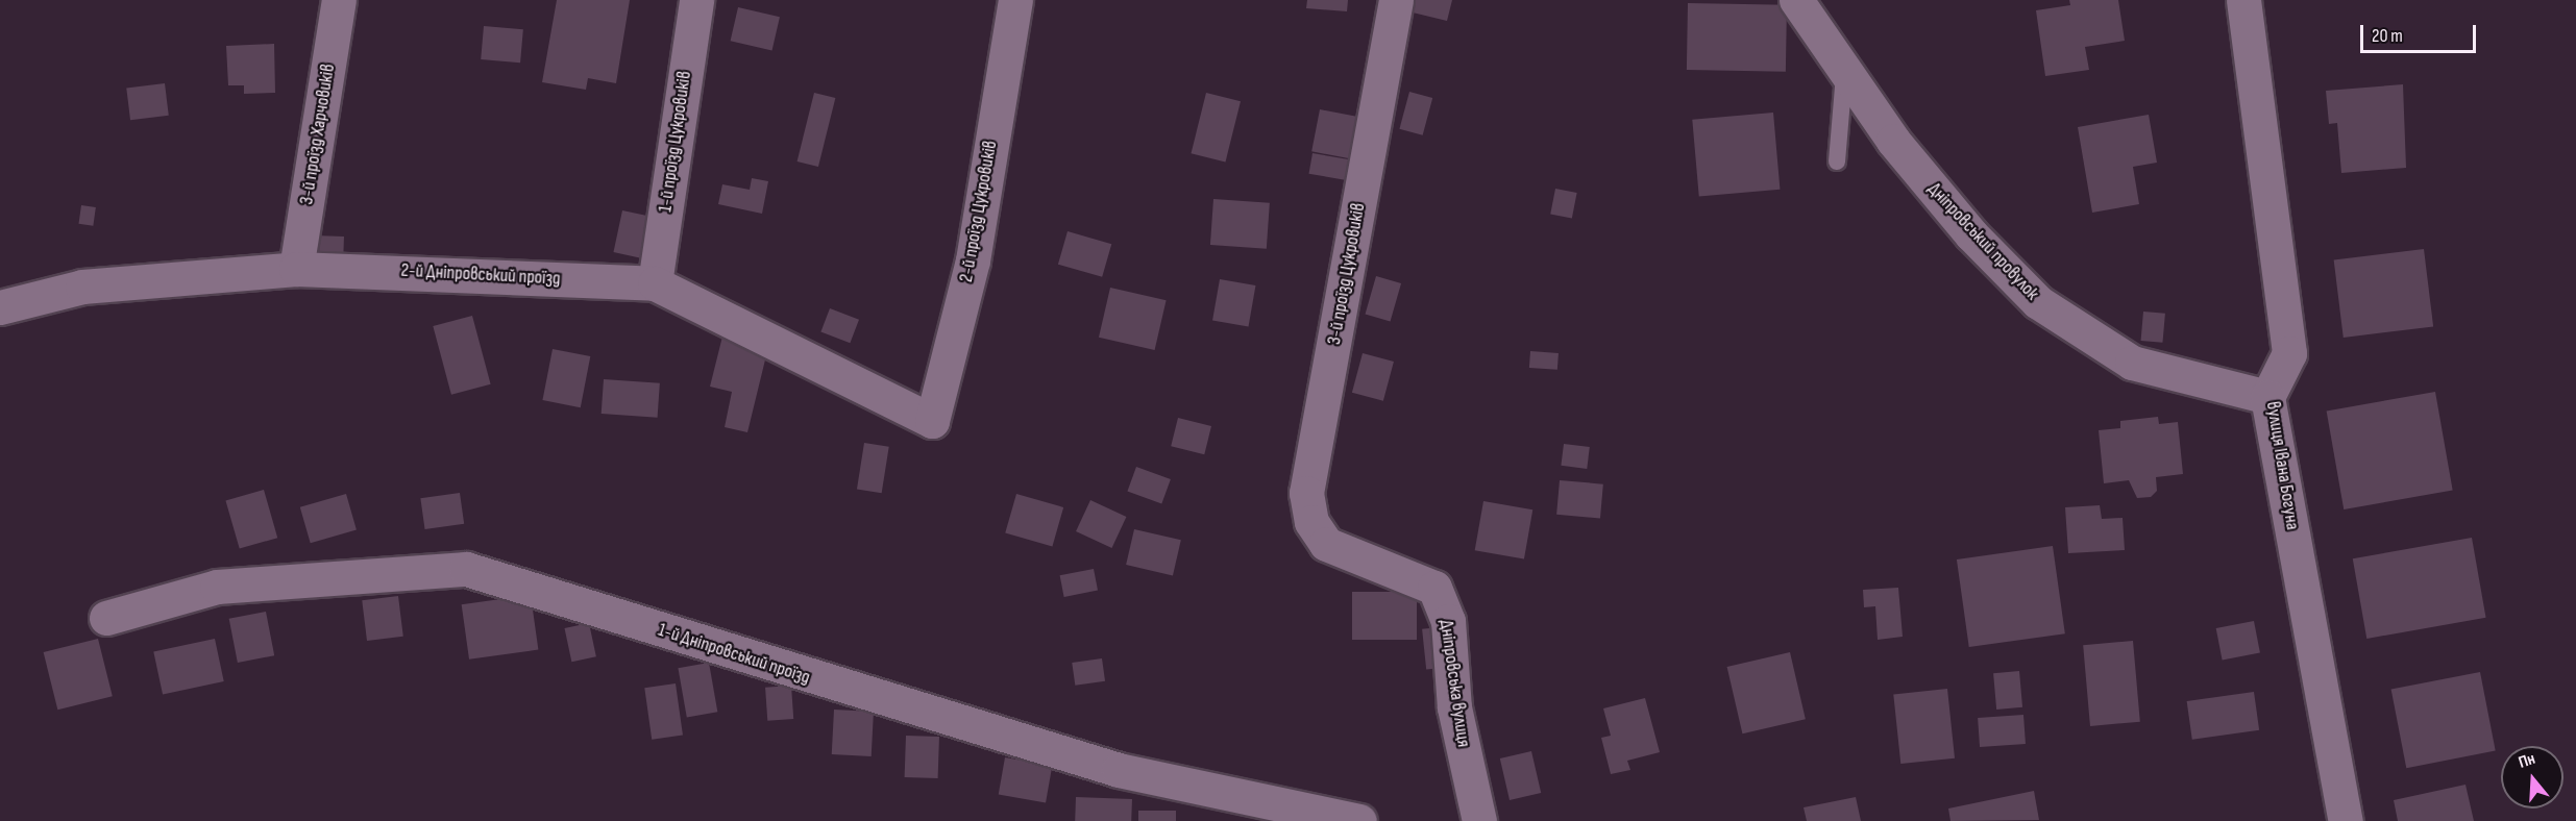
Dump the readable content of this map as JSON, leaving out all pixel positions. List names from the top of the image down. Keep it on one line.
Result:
{"streets":{"street":["3-й проїзд Харчовиків","1-й проїзд Цукровиків","2-й проїзд Цукровиків","Дніпровський провулок","3-й проїзд Цукровиків","2-й Дніпровський проїзд","вулиця Івана Богуна","1-й Дніпровський проїзд","Дніпровська вулиця"]},"crossings":[["3-й проїзд Харчовиків","2-й Дніпровський проїзд"],["1-й проїзд Цукровиків","2-й Дніпровський проїзд"],["2-й проїзд Цукровиків","2-й Дніпровський проїзд"],["Дніпровський провулок","вулиця Івана Богуна"],["3-й проїзд Цукровиків","Дніпровська вулиця"]],"scale_bar":"20 m","north":"top"}
